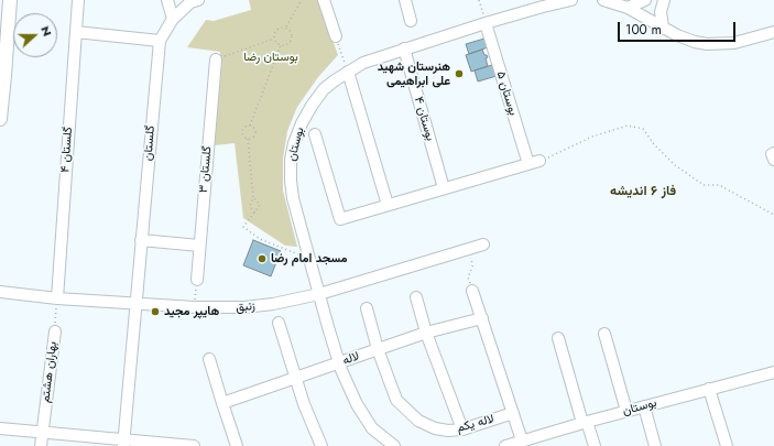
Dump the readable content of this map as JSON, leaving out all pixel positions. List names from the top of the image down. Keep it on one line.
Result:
{"streets":{"street":["بوستان ۵","بوستان ۴","گلستان","بوستان","گلستان ۴","گلستان ۳","زنبق","لاله","بهاران هشتم","لاله یکم"]},"crossings":[["بوستان ۵","بوستان"],["بوستان ۴","بوستان"],["گلستان","زنبق"],["بوستان","زنبق"],["بوستان","لاله"],["گلستان ۴","زنبق"],["گلستان ۴","بهاران هشتم"],["زنبق","بهاران هشتم"],["لاله","لاله یکم"]],"districts":["فاز ۶ اندیشه"],"parks":["بوستان رضا"],"places":["هنرستان شهید علی ابراهیمی","مسجد امام رضا","هایپر مجید"],"scale_bar":"100 m","north":"right"}
